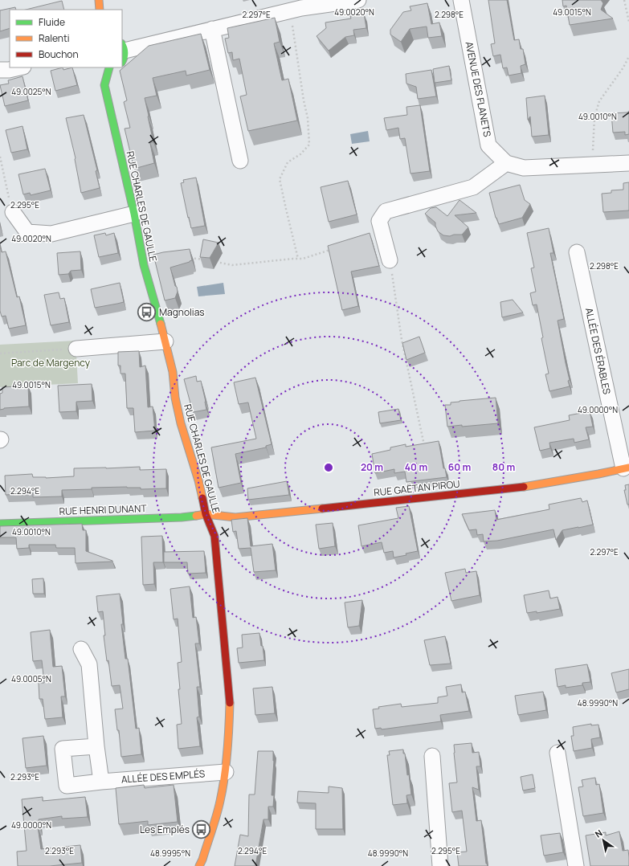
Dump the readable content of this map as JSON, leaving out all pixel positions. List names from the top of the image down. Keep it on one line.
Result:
{"streets":{"street":["AVENUE DES FLANETS","RUE CHARLES DE GAULLE","ALLÉE DES ÉRABLES","RUE GAËTAN PIROU","RUE HENRI DUNANT","ALLÉE DES EMPLÉS"]},"crossings":[["RUE CHARLES DE GAULLE","RUE GAËTAN PIROU"],["RUE CHARLES DE GAULLE","RUE HENRI DUNANT"],["RUE CHARLES DE GAULLE","ALLÉE DES EMPLÉS"],["ALLÉE DES ÉRABLES","RUE GAËTAN PIROU"],["RUE GAËTAN PIROU","RUE HENRI DUNANT"]],"parks":["Parc de Margency"],"places":{"bus stop":["Magnolias","Les Emplés"]},"legend":["Fluide","Ralenti","Bouchon"],"north":"top left","coordinates":["49.0020°N","49.0015°N","2.297°E","2.298°E","49.0025°N","49.0010°N","2.295°E","49.0000°N","2.294°E","49.0005°N","48.9990°N","2.293°E","48.9995°N"],"rings":["20 m","40 m","60 m","80 m"]}
